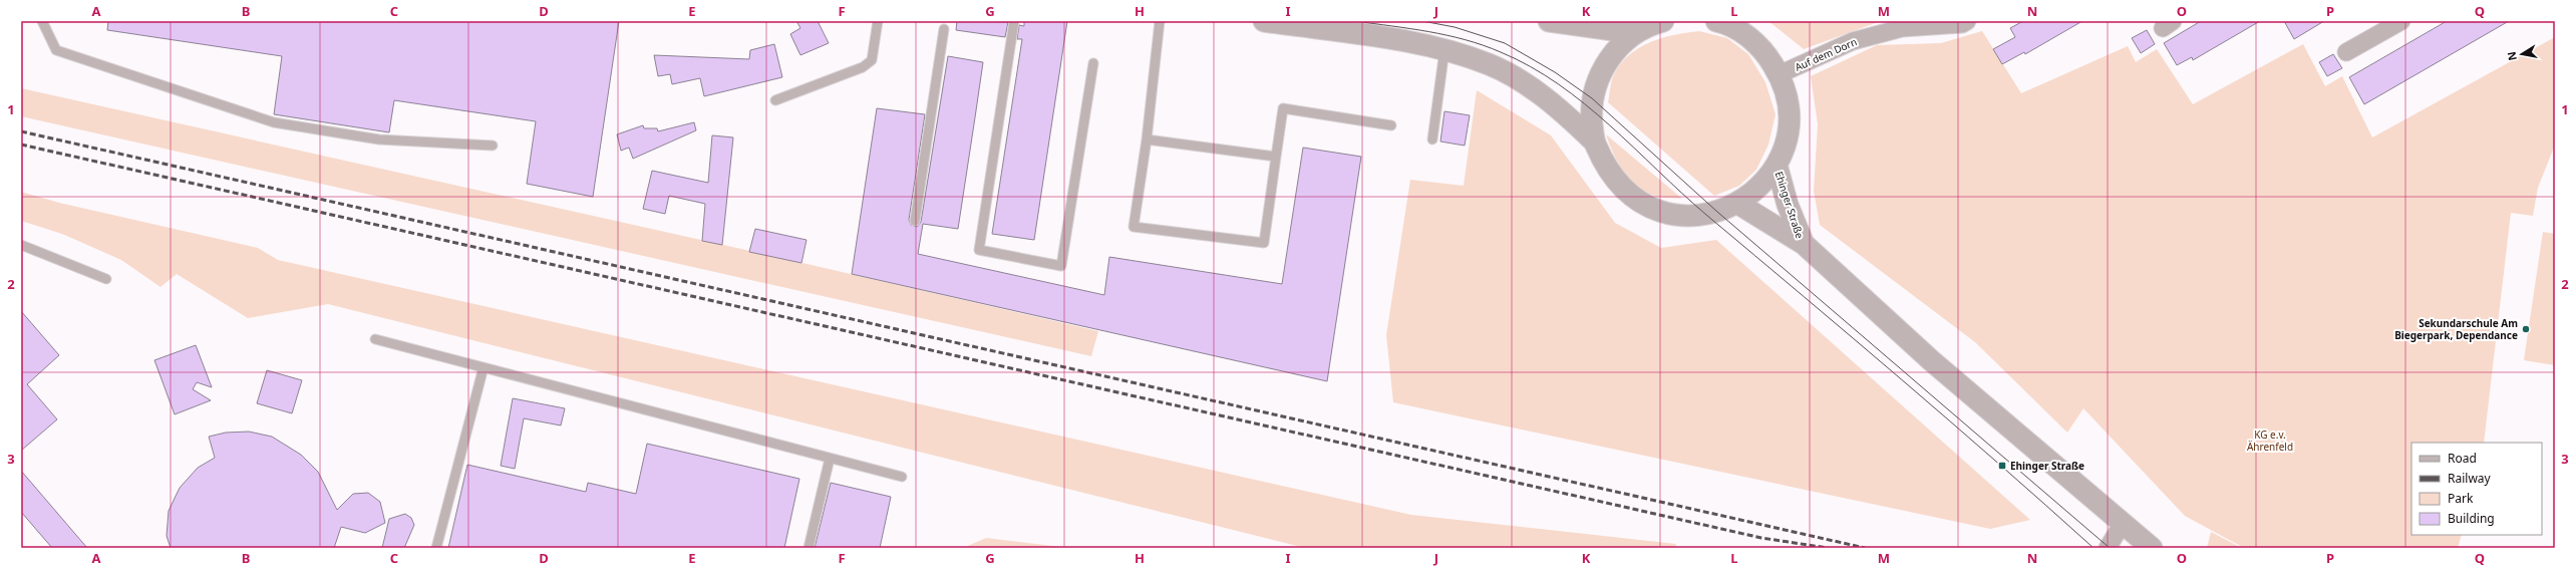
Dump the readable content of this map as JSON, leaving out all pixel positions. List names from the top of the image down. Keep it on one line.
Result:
{"streets":{"street":["Auf dem Dorn","Ehinger Straße"]},"parks":["KG e.v. Ährenfeld"],"places":{"other":["Sekundarschule Am Biegerpark, Dependance"],"transit":["Ehinger Straße"]},"legend":["Road","Railway","Park","Building"],"north":"left","grid":{"columns":["A","B","C","D","E","F","G","H","I","J","K","L","M","N","O","P","Q"],"rows":["1","2","3"]}}
